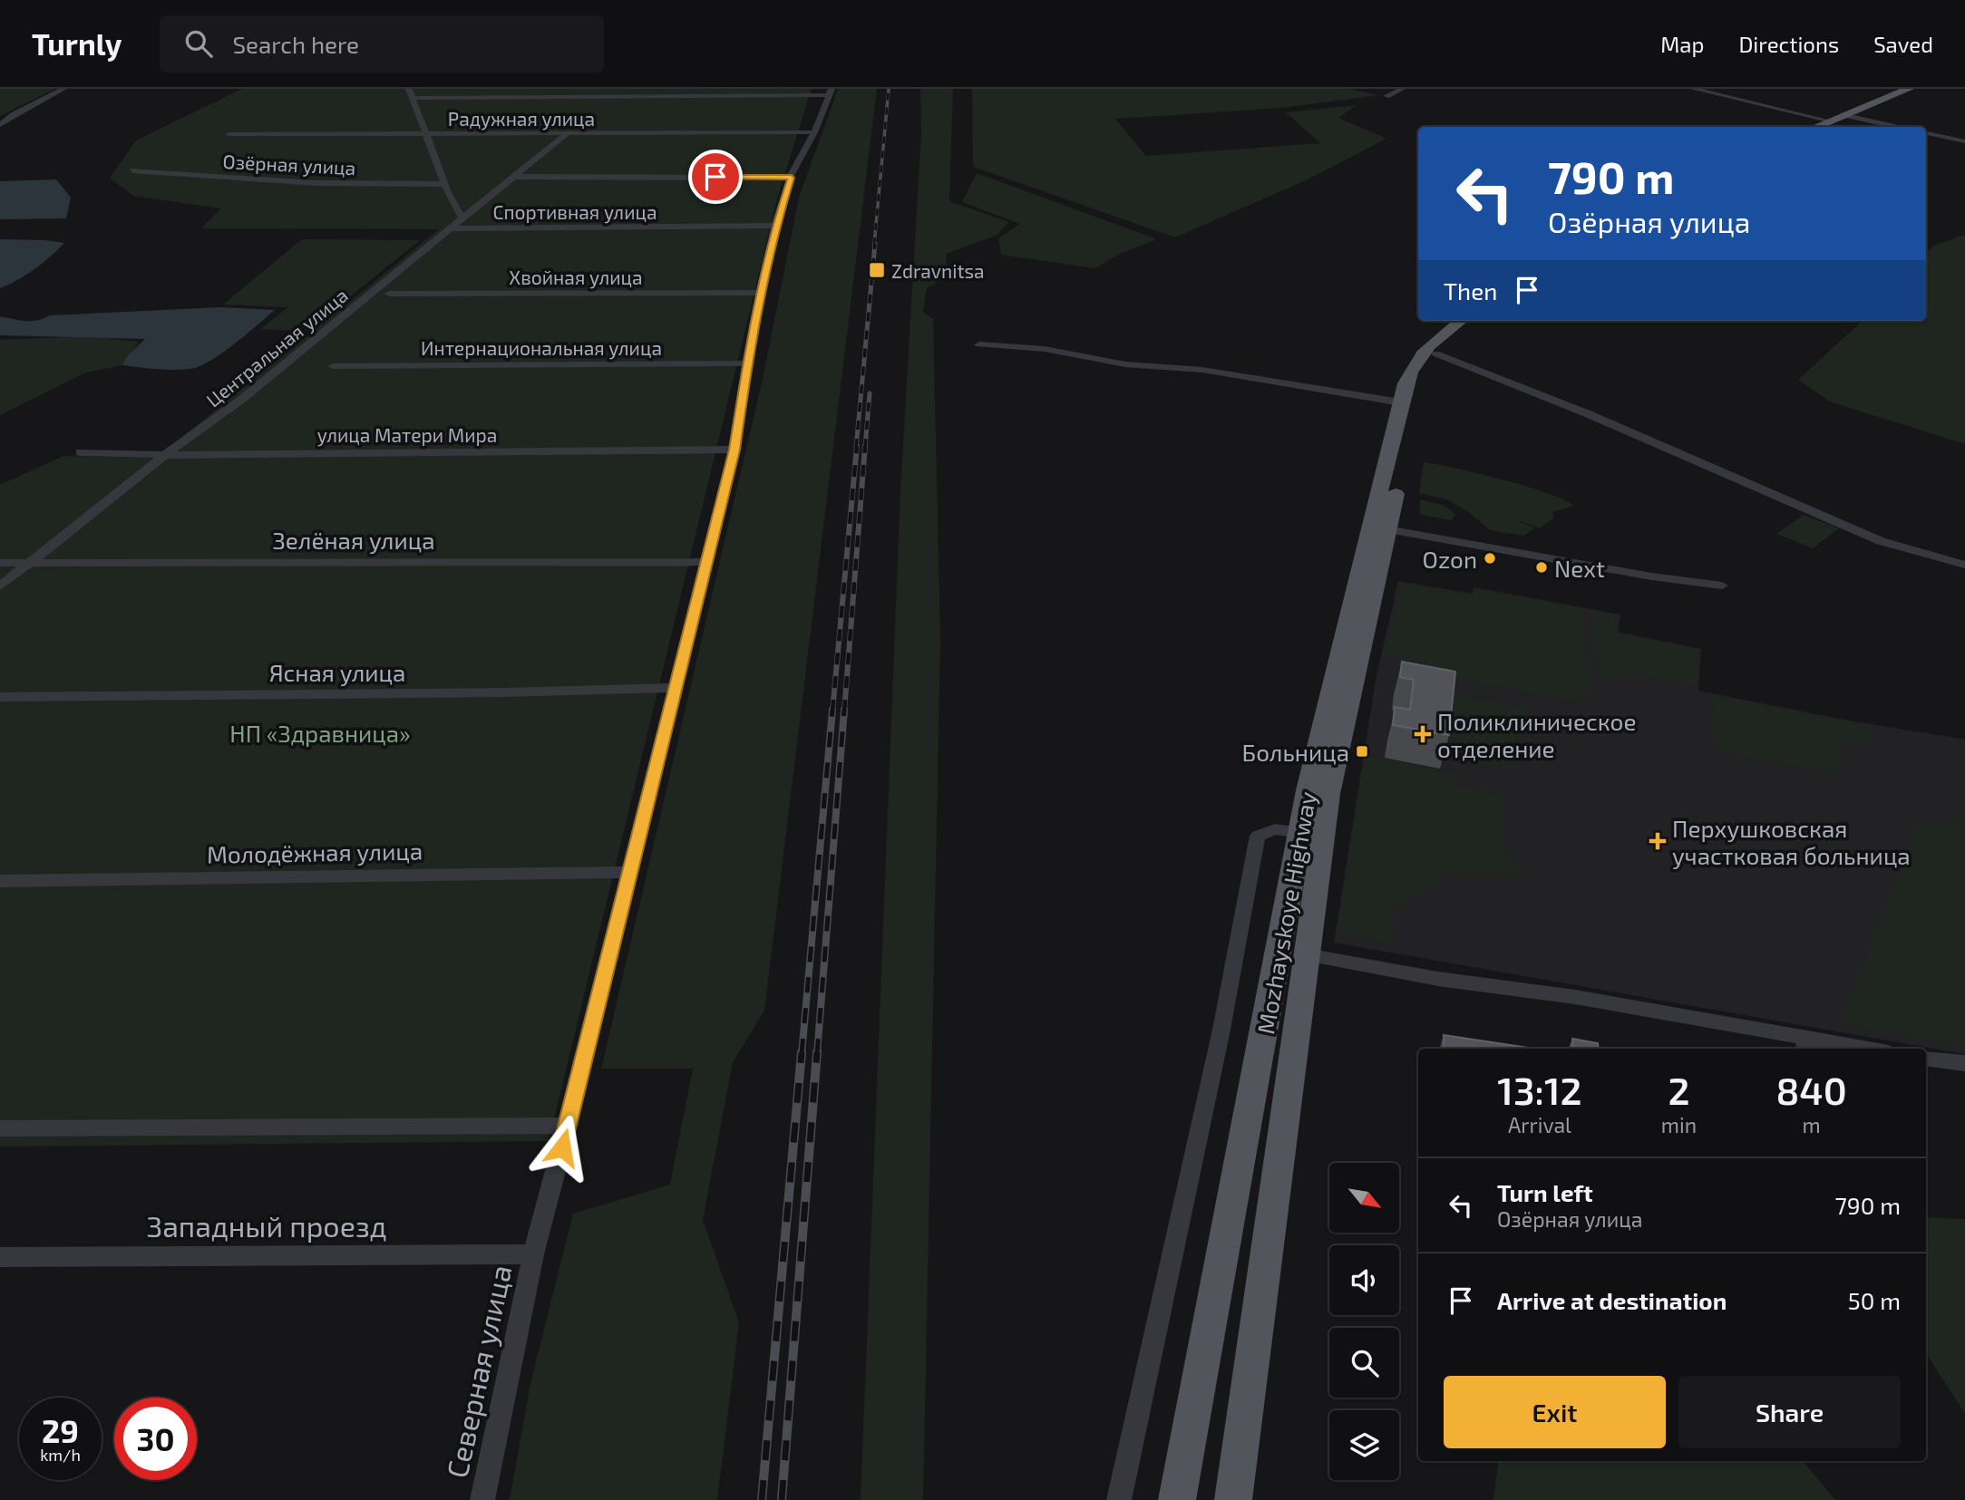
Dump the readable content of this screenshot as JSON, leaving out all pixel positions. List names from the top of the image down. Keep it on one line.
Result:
{"streets":{"main road":["Mozhayskoye Highway"],"street":["Радужная улица","Озёрная улица","Спортивная улица","Хвойная улица","Центральная улица","Интернациональная улица","улица Матери Мира","Зелёная улица","Ясная улица","Молодёжная улица","Западный проезд","Северная улица"]},"crossings":[["Радужная улица","Центральная улица"],["Радужная улица","Северная улица"],["Спортивная улица","Центральная улица"],["Спортивная улица","Северная улица"],["Хвойная улица","Северная улица"],["Центральная улица","улица Матери Мира"],["Центральная улица","Зелёная улица"],["Интернациональная улица","Северная улица"],["улица Матери Мира","Северная улица"],["Зелёная улица","Северная улица"],["Ясная улица","Северная улица"],["Молодёжная улица","Северная улица"],["Западный проезд","Северная улица"]],"parks":["НП «Здравница»"],"places":{"transit":["Zdravnitsa","Больница"],"other":["Ozon","Next"],"health":["Поликлиническое отделение","Перхушковская участковая больница"]},"north":"bottom right","page":{"header":"Turnly","search":"Search here","nav":["Map","Directions","Saved"],"turn":["790 m","Озёрная улица"],"then":"Then","eta":["13:12","Arrival","2","min","840","m"],"list":[{"name":"Turn left","note":"Озёрная улица","value":"790 m"},{"name":"Arrive at destination","value":"50 m"}],"buttons":["Exit","Share"],"speed":"29 km/h","limit":"30"}}
